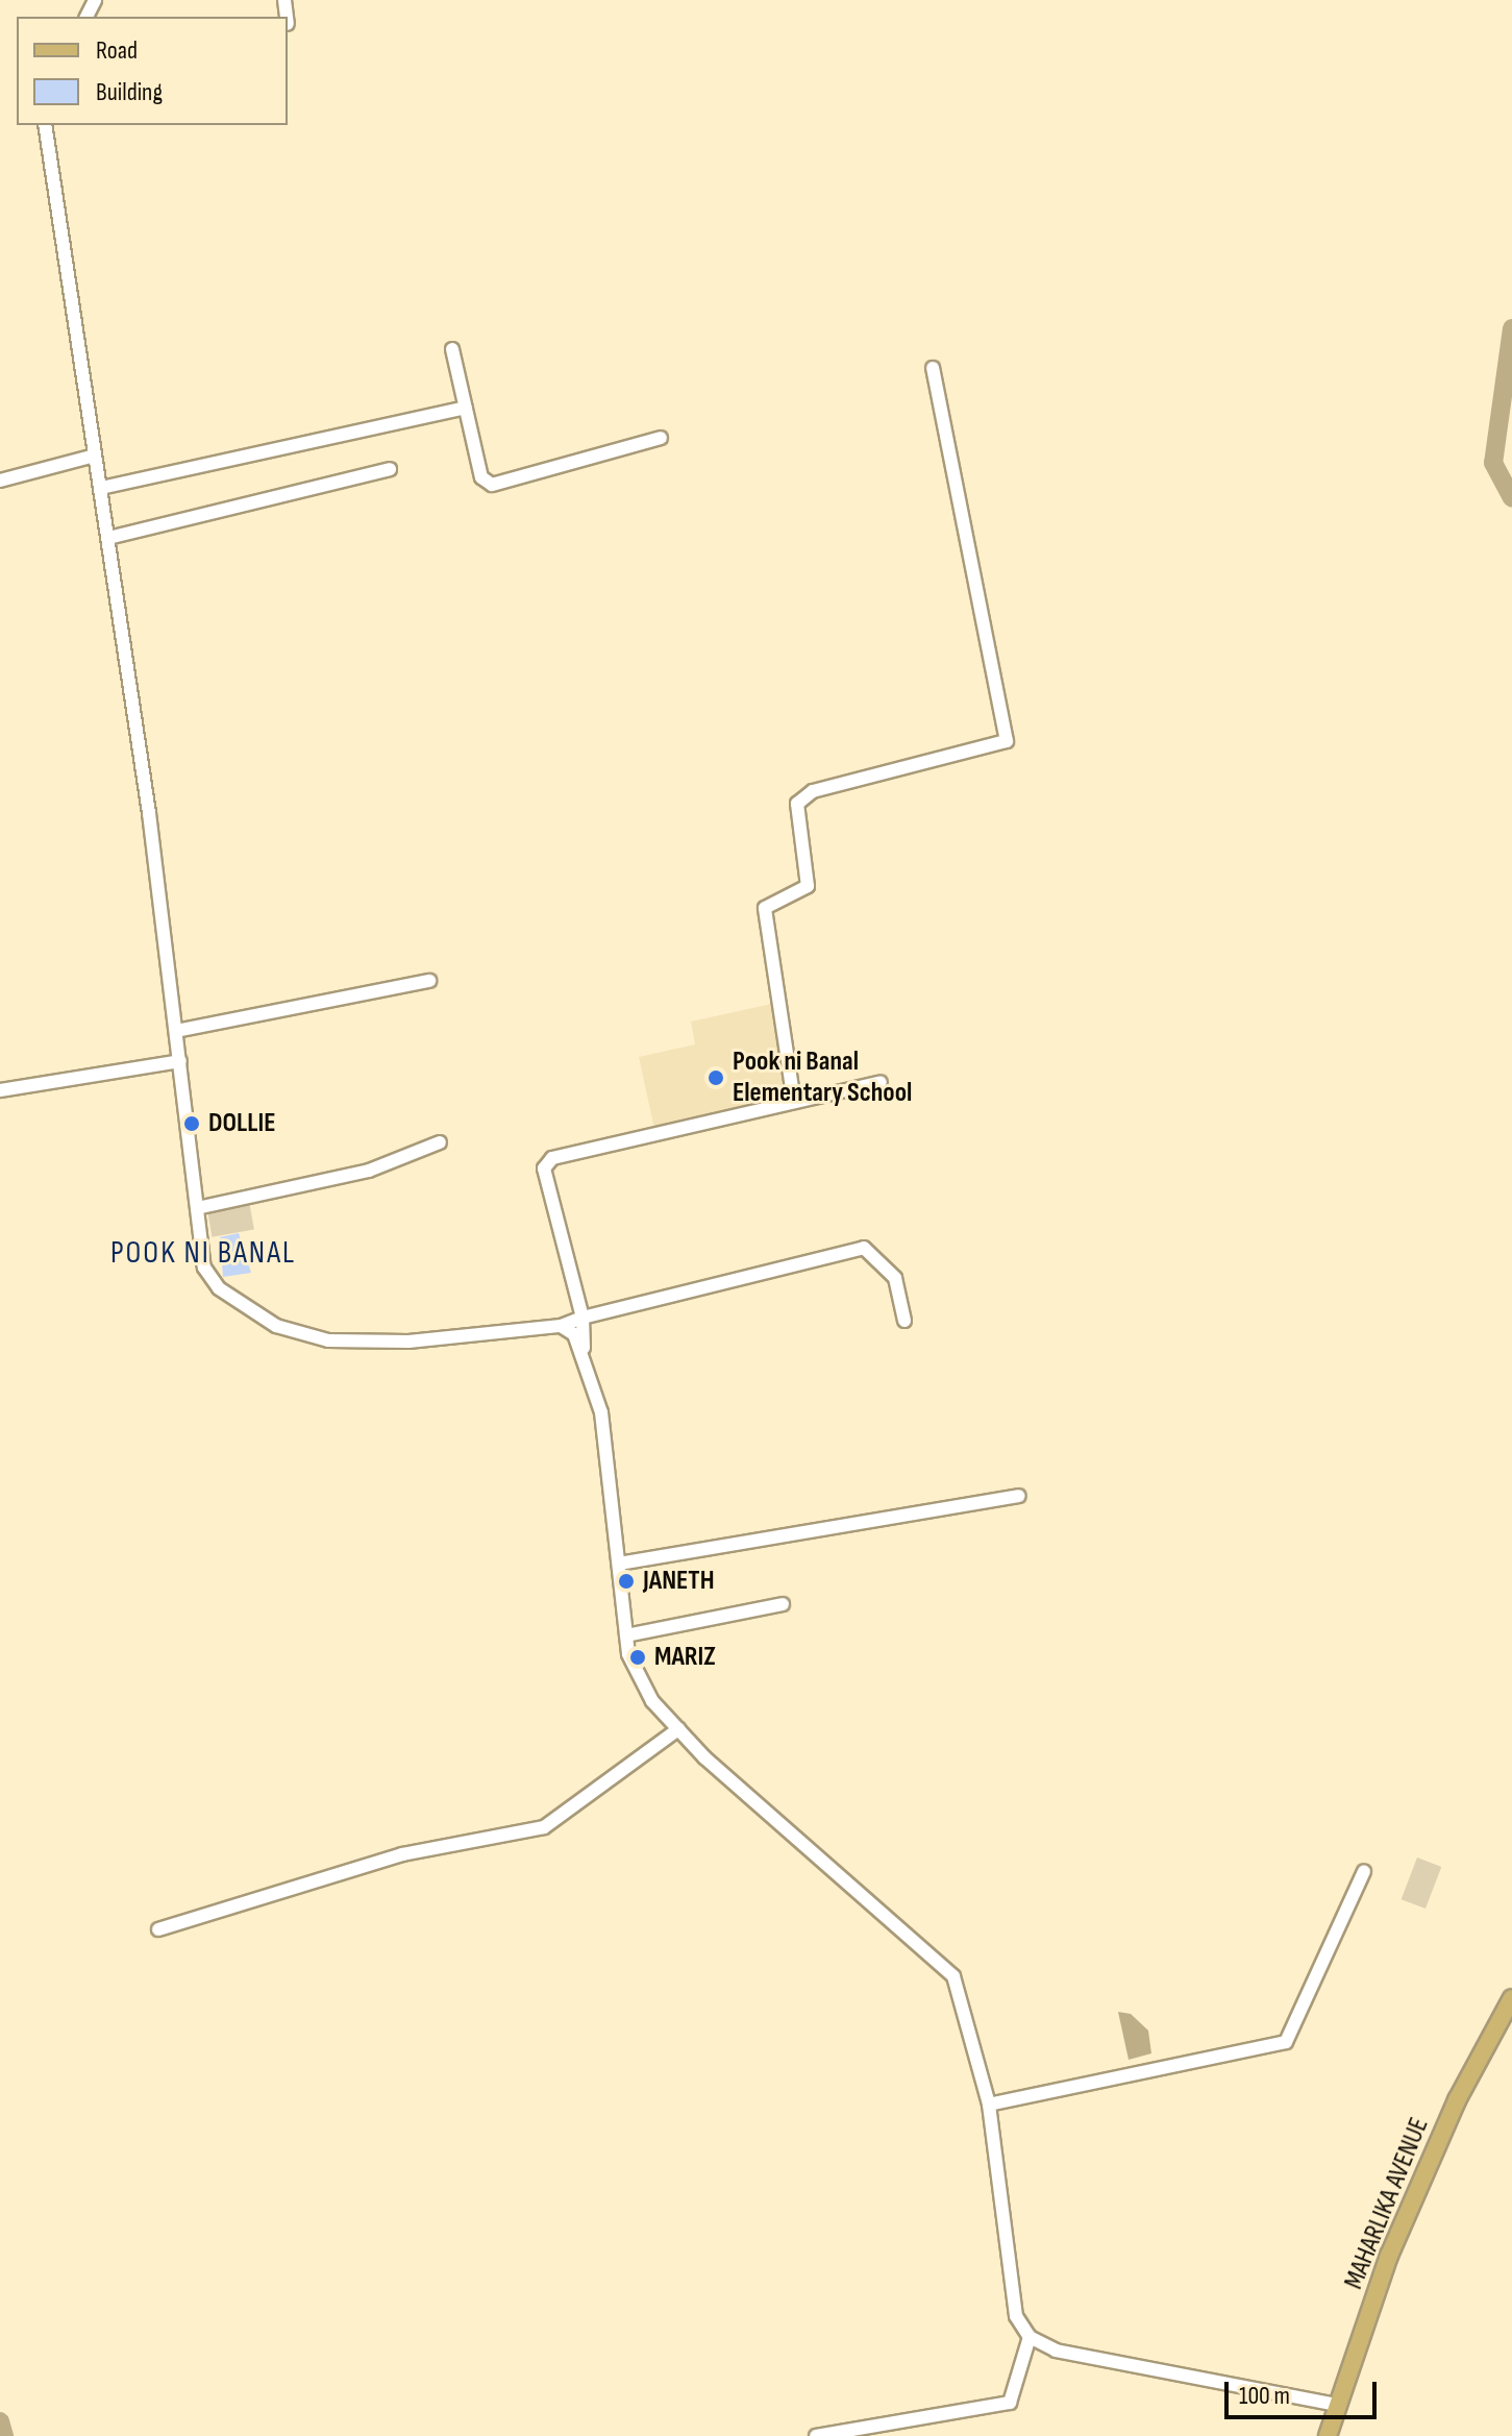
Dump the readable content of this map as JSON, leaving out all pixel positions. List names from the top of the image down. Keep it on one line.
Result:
{"streets":{"main road":["MAHARLIKA AVENUE"]},"districts":["POOK NI BANAL"],"places":["Pook ni Banal Elementary School","DOLLIE","JANETH","MARIZ"],"legend":["Road","Building"],"scale_bar":"100 m"}
